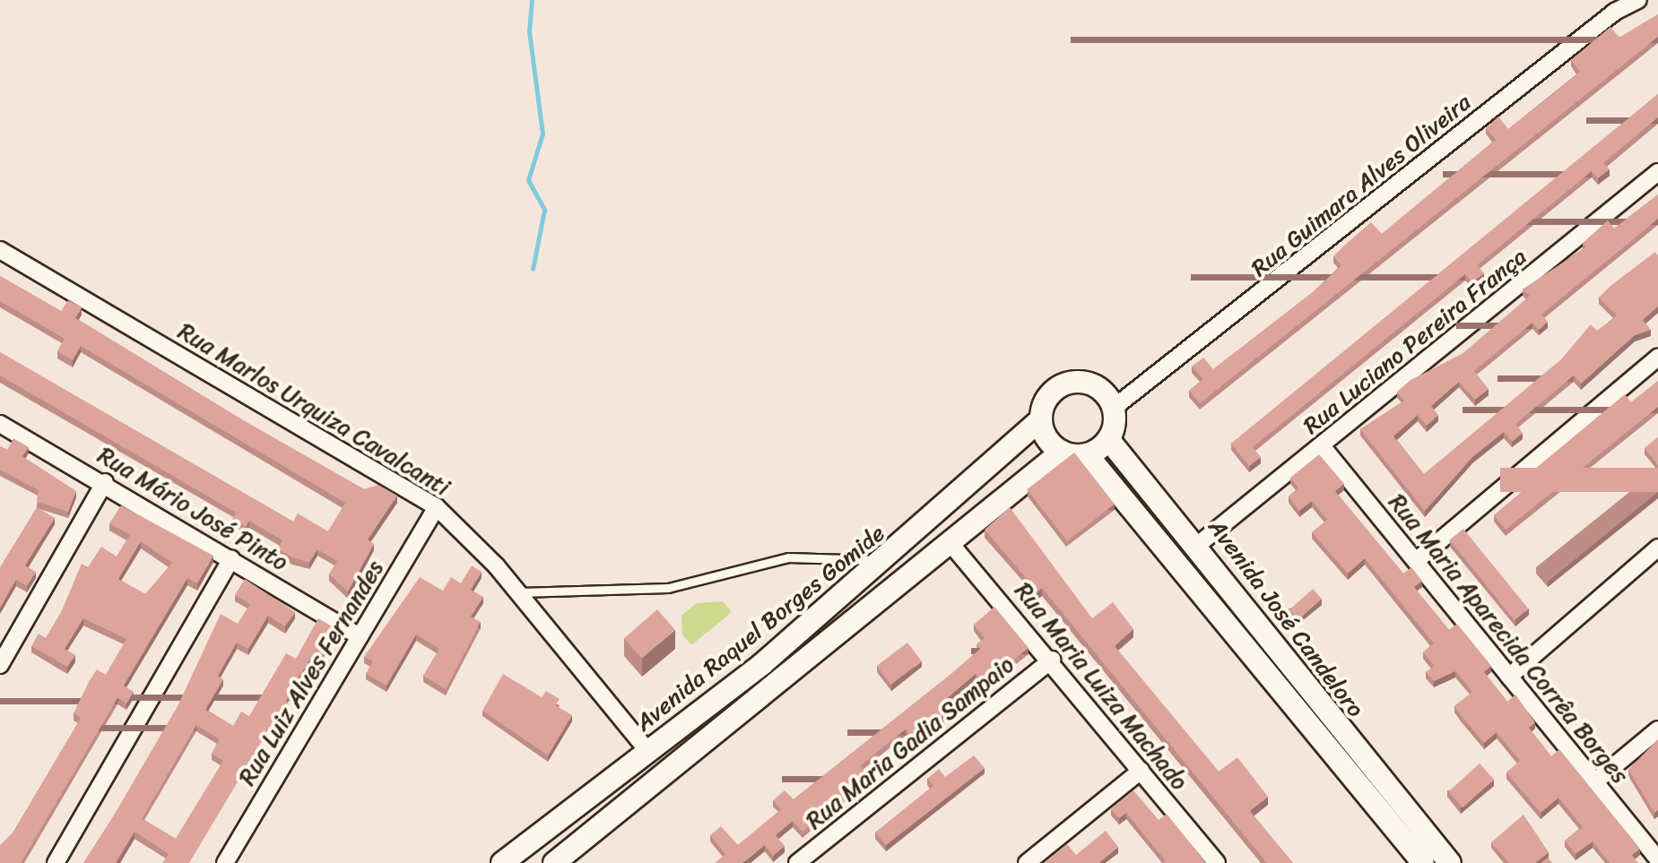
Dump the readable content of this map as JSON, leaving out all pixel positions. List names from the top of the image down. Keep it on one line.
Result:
{"streets":{"street":["Rua Guimara Alves Oliveira","Rua Luciano Pereira França","Rua Marlos Urquiza Cavalcanti","Rua Mário José Pinto","Avenida José Candeloro","Avenida Raquel Borges Gomide","Rua Maria Aparecida Corrêa Borges","Rua Luiz Alves Fernandes","Rua Maria Luiza Machado","Rua Maria Gadia Sampaio"]},"crossings":[["Rua Guimara Alves Oliveira","Avenida José Candeloro"],["Rua Guimara Alves Oliveira","Avenida Raquel Borges Gomide"],["Rua Luciano Pereira França","Avenida José Candeloro"],["Rua Luciano Pereira França","Rua Maria Aparecida Corrêa Borges"],["Rua Marlos Urquiza Cavalcanti","Avenida Raquel Borges Gomide"],["Rua Marlos Urquiza Cavalcanti","Rua Luiz Alves Fernandes"],["Rua Mário José Pinto","Rua Luiz Alves Fernandes"],["Avenida José Candeloro","Avenida Raquel Borges Gomide"],["Rua Maria Luiza Machado","Rua Maria Gadia Sampaio"]]}
